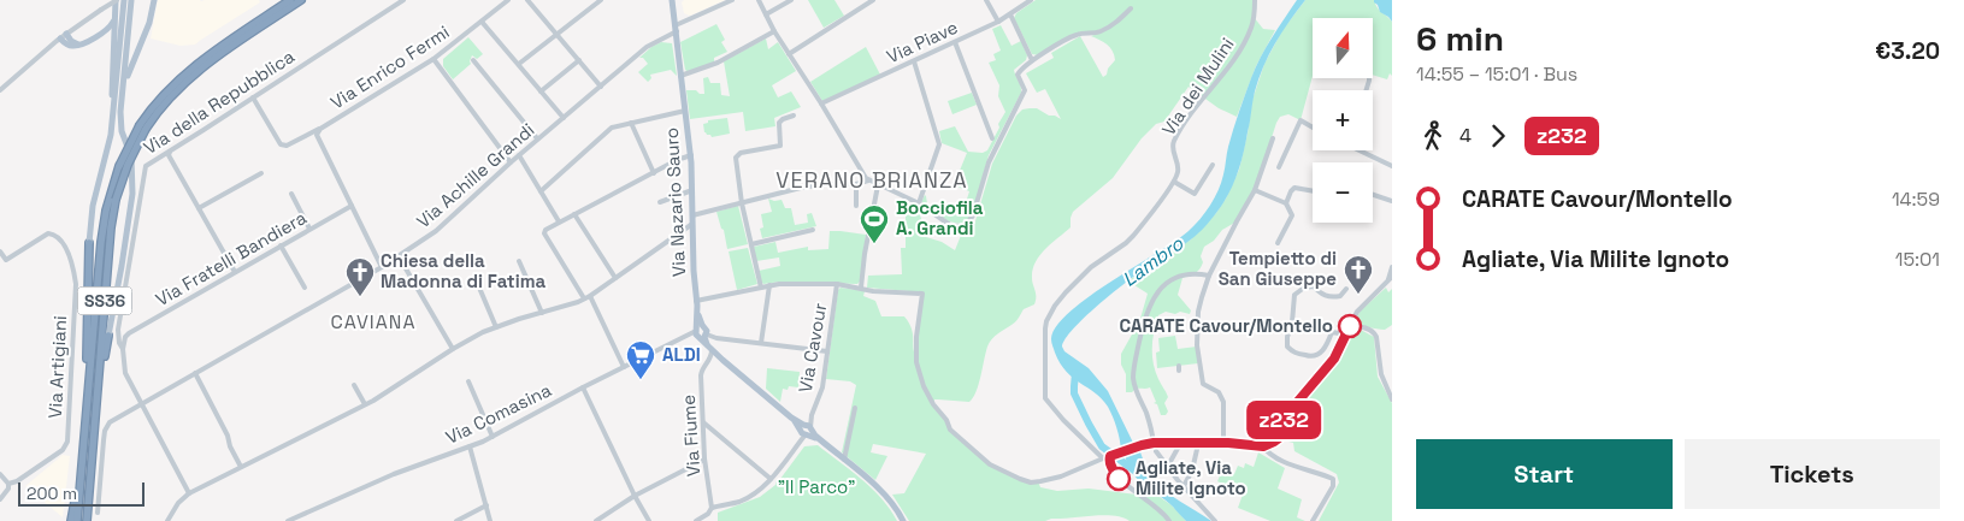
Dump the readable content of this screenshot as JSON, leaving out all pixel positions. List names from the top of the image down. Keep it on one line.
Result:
{"streets":{"highway":["SS36"],"main road":["Via Nazario Sauro"],"street":["Via Piave","Via Enrico Fermi","Via dei Mulini","Via della Repubblica","Via Achille Grandi","Via Fratelli Bandiera","Via Cavour","Via Artigiani","Via Comasina","Via Fiume"]},"crossings":[["Via Enrico Fermi","Via Fratelli Bandiera"],["Via Achille Grandi","Via Nazario Sauro"],["Via Nazario Sauro","Via Comasina"]],"districts":["VERANO BRIANZA","CAVIANA"],"water":["Lambro"],"parks":["\"Il Parco\""],"places":{"sports":["Bocciofila A. Grandi"],"church":["Tempietto di San Giuseppe","Chiesa della Madonna di Fatima"],"other":["CARATE Cavour/Montello","Agliate, Via Milite Ignoto"],"supermarket":["ALDI"]},"lines":["bus line z232"],"scale_bar":"200 m","north":"top","page":{"on_map":"z232","heading":["6 min","14:55 – 15:01 · Bus","€3.20"],"map_buttons":["+","−"],"legs":["4","z232"],"list":[{"name":"CARATE Cavour/Montello","value":"14:59"},{"name":"Agliate, Via Milite Ignoto","value":"15:01"}],"buttons":["Start","Tickets"],"scale":"200 m"}}
